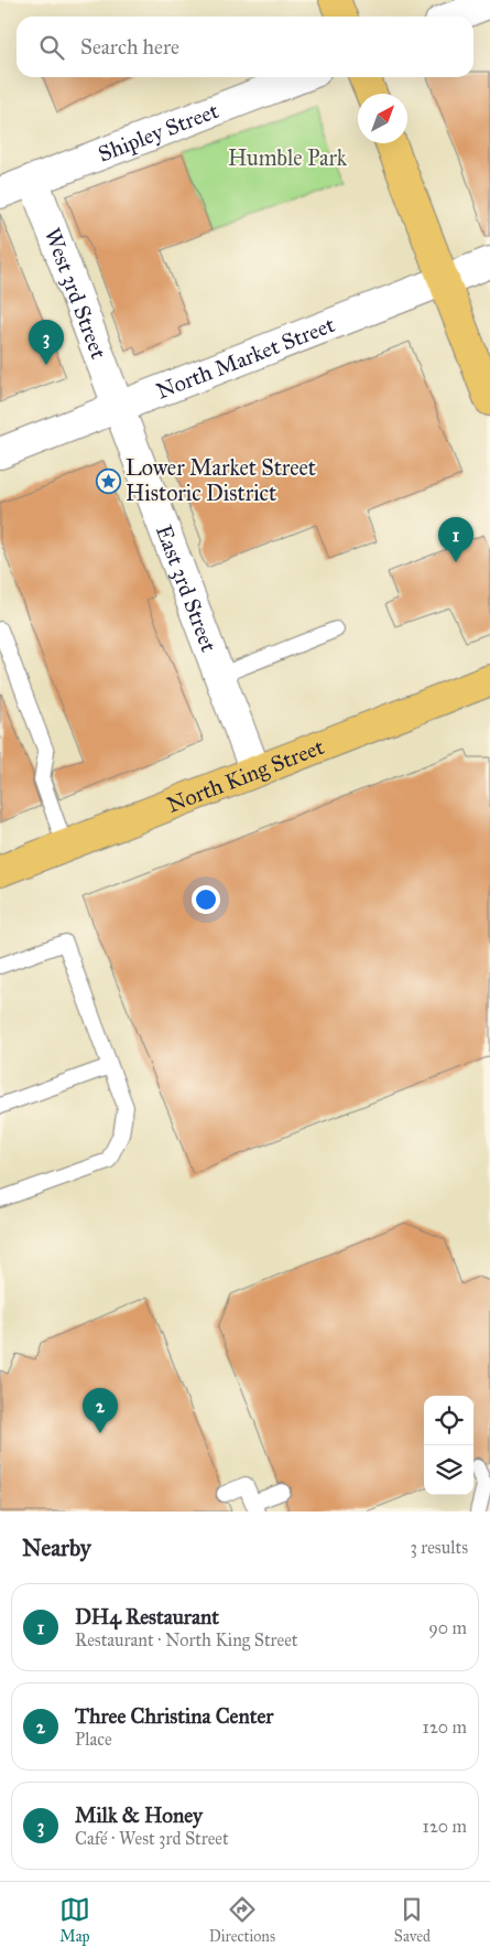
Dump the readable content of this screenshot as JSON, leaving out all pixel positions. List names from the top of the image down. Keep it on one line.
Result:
{"streets":{"main road":["North King Street"],"street":["Shipley Street","West 3rd Street","North Market Street","East 3rd Street"]},"crossings":[["Shipley Street","West 3rd Street"],["West 3rd Street","North Market Street"],["West 3rd Street","East 3rd Street"],["North Market Street","East 3rd Street"],["East 3rd Street","North King Street"]],"parks":["Humble Park"],"places":{"place":["Lower Market Street Historic District"]},"north":"top right","page":{"search":"Search here","pins":["3","1","2"],"heading":["Nearby","3 results"],"list":[{"mark":"1","name":"DH4 Restaurant","note":"Restaurant · North King Street","value":"90 m"},{"mark":"2","name":"Three Christina Center","note":"Place","value":"120 m"},{"mark":"3","name":"Milk & Honey","note":"Café · West 3rd Street","value":"120 m"}],"nav":["Map","Directions","Saved"]}}
